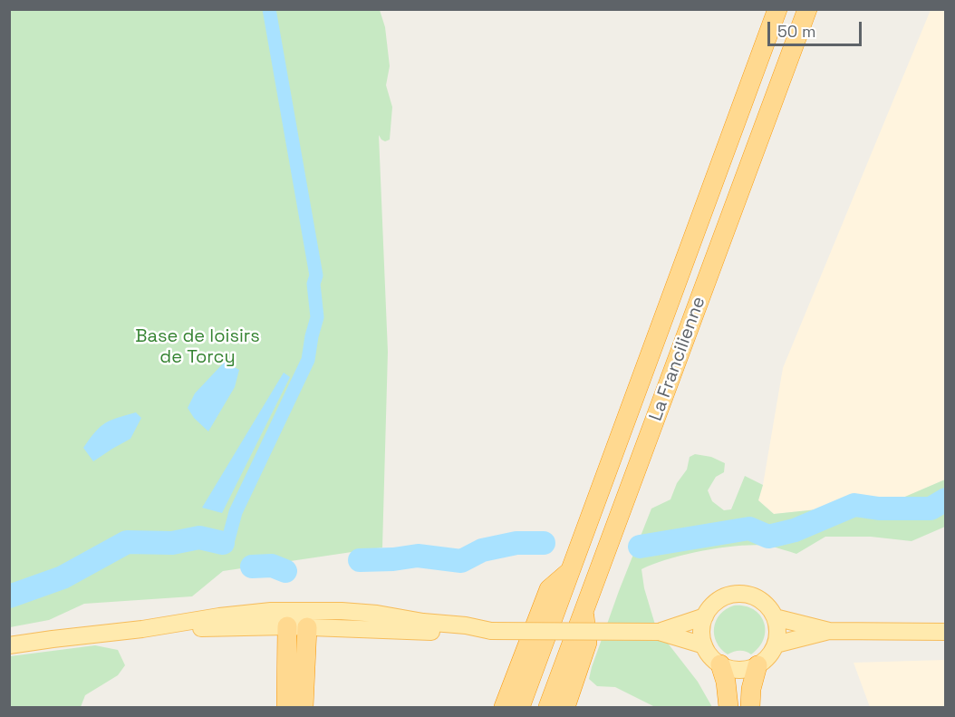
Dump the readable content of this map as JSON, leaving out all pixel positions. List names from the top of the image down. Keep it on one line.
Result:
{"streets":{"highway":["La Francilienne"]},"parks":["Base de loisirs de Torcy"],"scale_bar":"50 m"}
